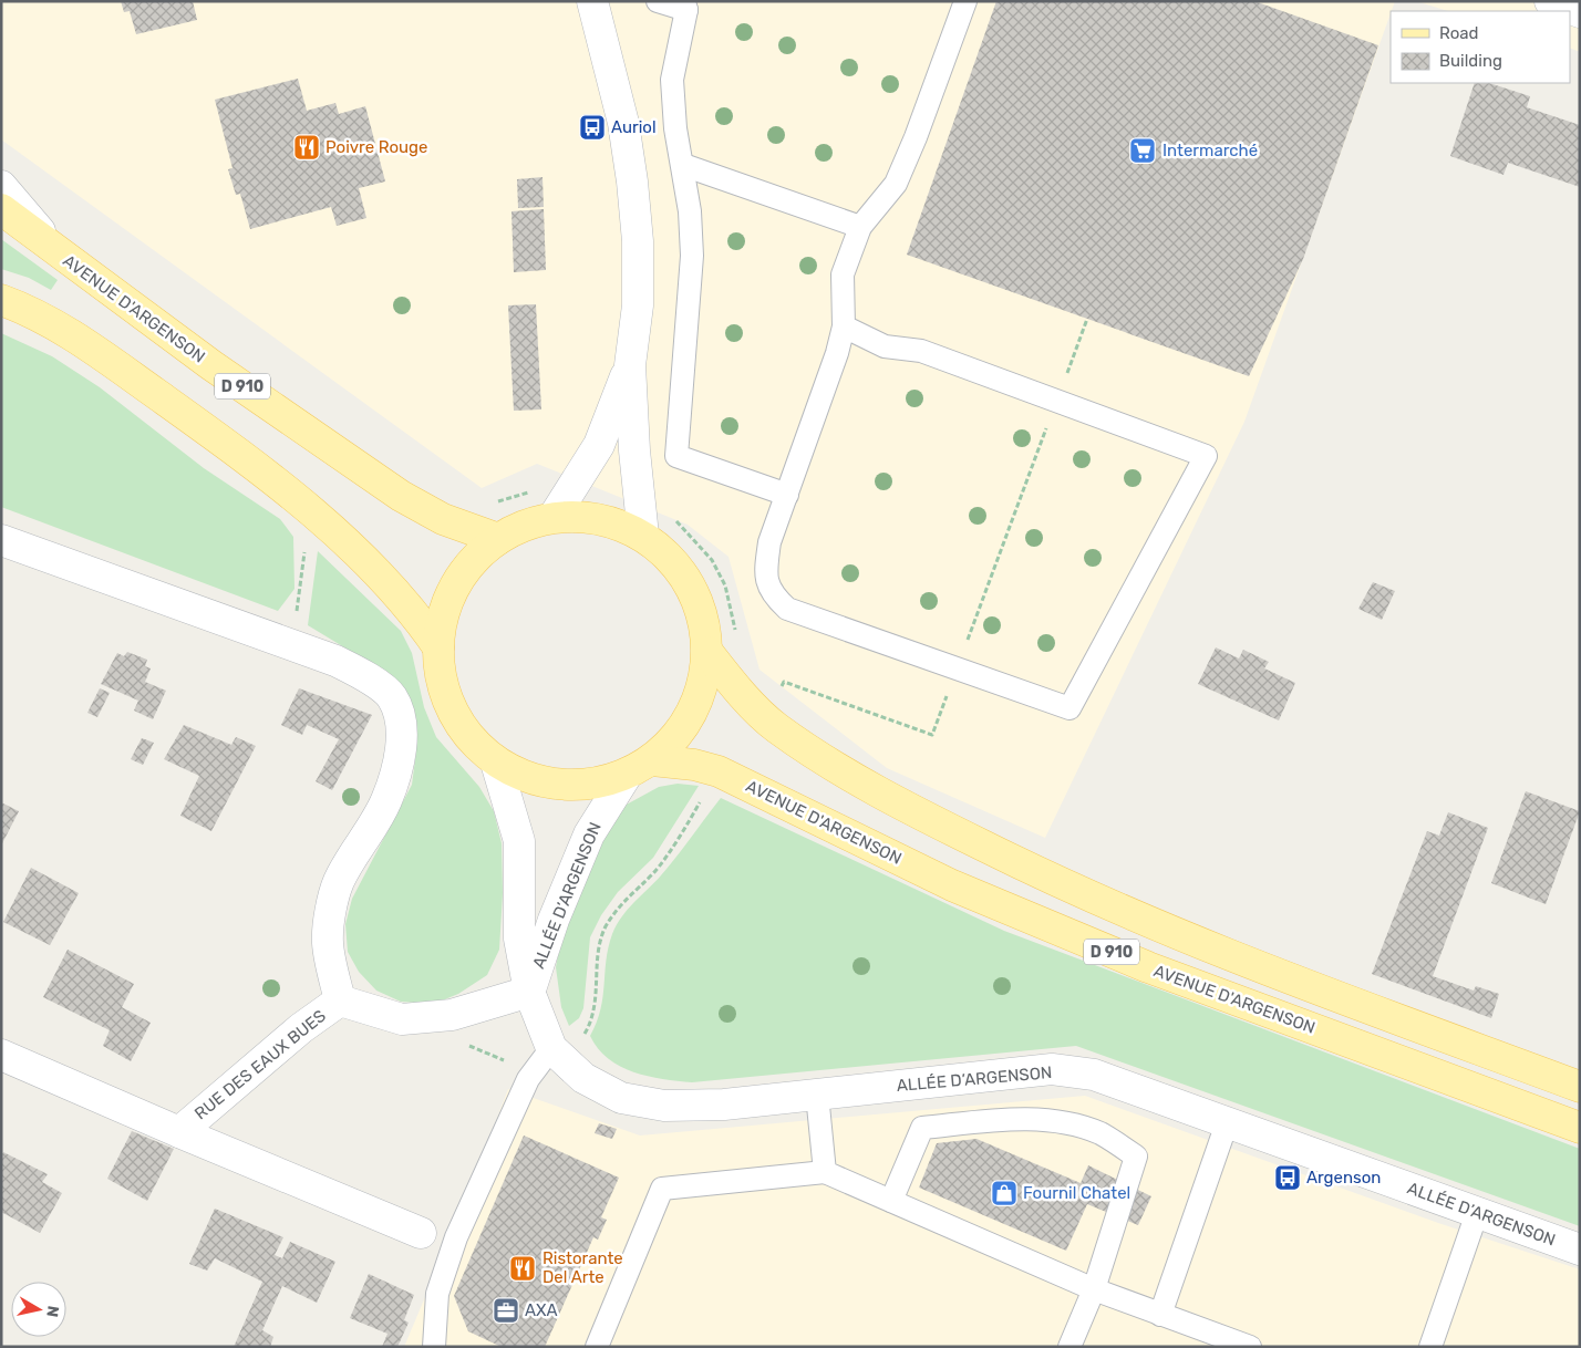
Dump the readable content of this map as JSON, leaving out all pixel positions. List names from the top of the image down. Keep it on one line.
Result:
{"streets":{"main road":["AVENUE D'ARGENSON","D 910"],"street":["ALLÉE D’ARGENSON","RUE DES EAUX BUES"]},"crossings":[["AVENUE D'ARGENSON","ALLÉE D’ARGENSON"],["ALLÉE D’ARGENSON","RUE DES EAUX BUES"]],"places":{"bus stop":["Auriol","Argenson"],"restaurant":["Poivre Rouge","Ristorante Del Arte"],"supermarket":["Intermarché"],"shop":["Fournil Chatel"],"office":["AXA"]},"legend":["Road","Building"],"north":"right"}
